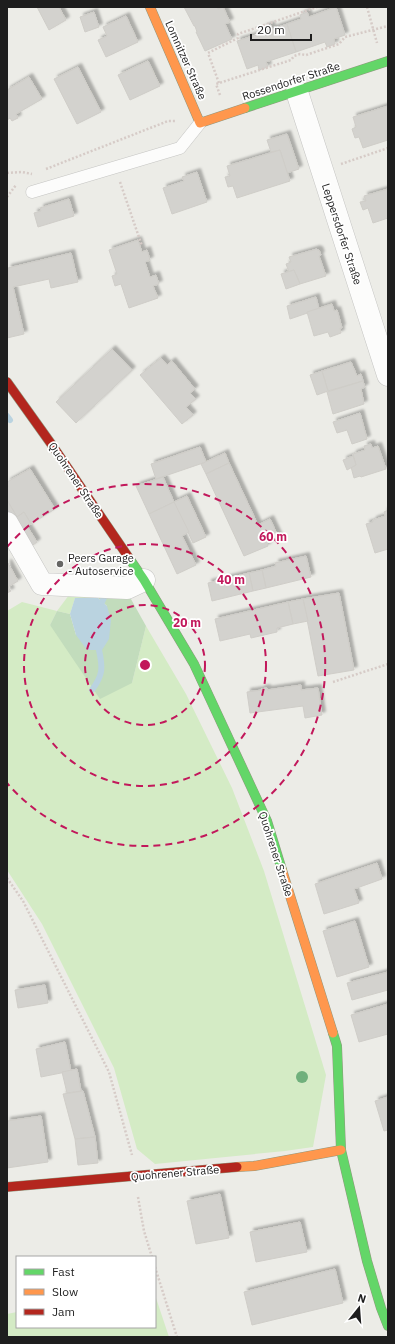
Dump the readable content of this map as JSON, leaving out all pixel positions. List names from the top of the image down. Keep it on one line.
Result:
{"streets":{"street":["Lomnitzer Straße","Rossendorfer Straße","Leppersdorfer Straße","Quohrener Straße"]},"crossings":[["Lomnitzer Straße","Rossendorfer Straße"],["Rossendorfer Straße","Leppersdorfer Straße"]],"places":["Peers Garage - Autoservice"],"legend":["Fast","Slow","Jam"],"scale_bar":"20 m","north":"top","rings":["60 m","40 m","20 m"]}
